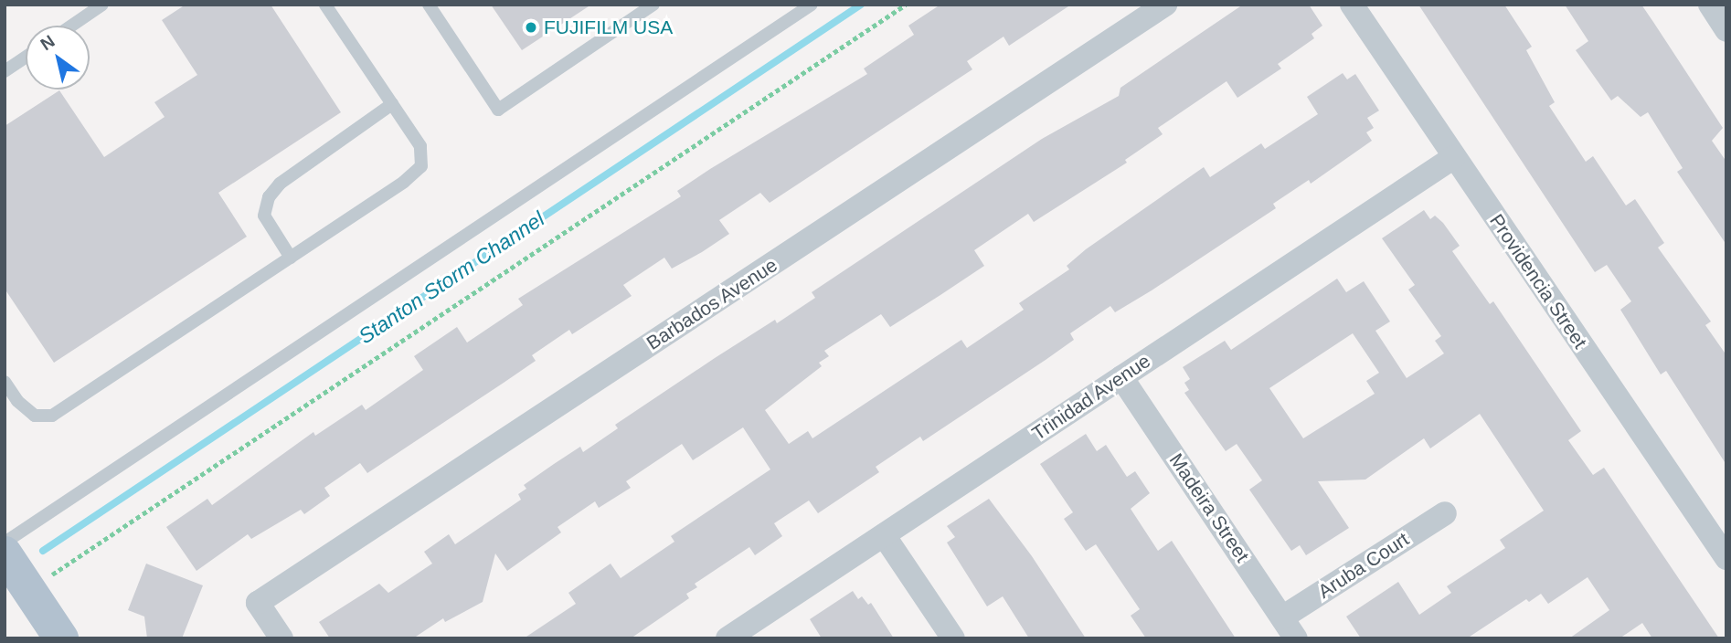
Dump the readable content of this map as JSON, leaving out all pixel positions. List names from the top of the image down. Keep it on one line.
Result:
{"streets":{"street":["Providencia Street","Barbados Avenue","Trinidad Avenue","Madeira Street","Aruba Court"]},"crossings":[["Providencia Street","Trinidad Avenue"],["Trinidad Avenue","Madeira Street"],["Madeira Street","Aruba Court"]],"water":["Stanton Storm Channel"],"places":["FUJIFILM USA"],"north":"top left"}
